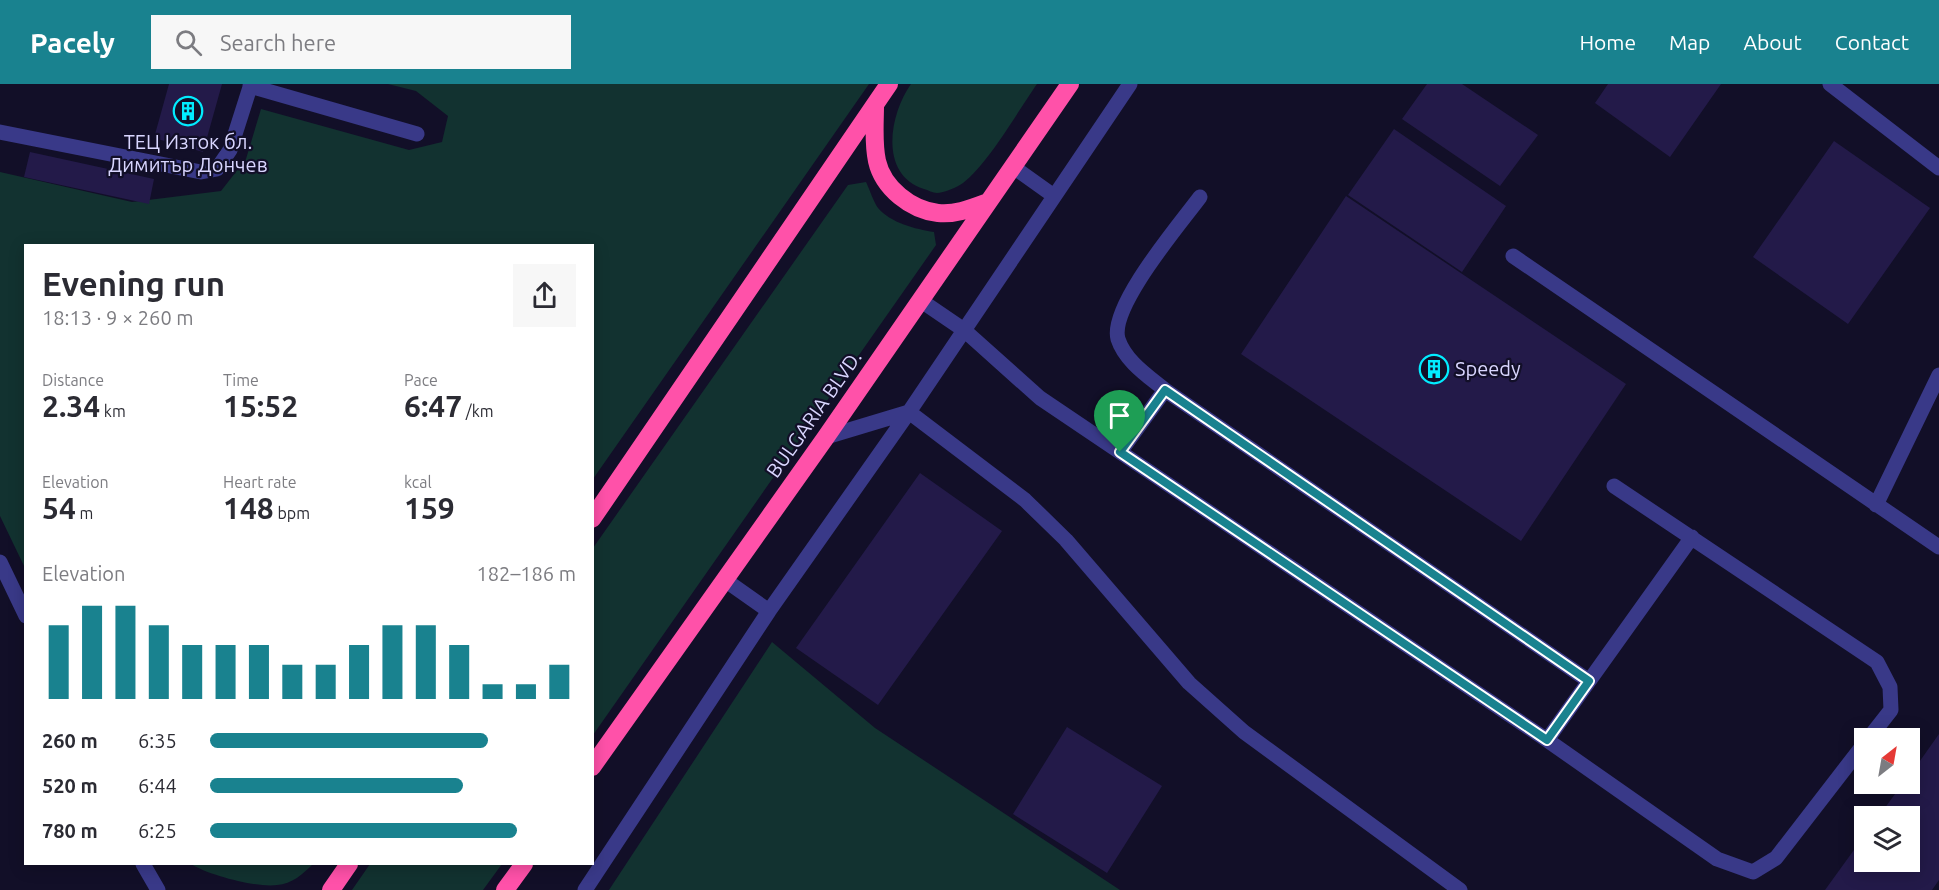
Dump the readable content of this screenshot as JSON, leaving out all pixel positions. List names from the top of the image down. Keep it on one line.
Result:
{"streets":{"highway":["BULGARIA BLVD."]},"places":{"building":["ТЕЦ Изток бл. Димитър Дончев","Speedy"]},"north":"top right","page":{"header":"Pacely","search":"Search here","nav":["Home","Map","About","Contact"],"heading":["Evening run","18:13 · 9 × 260 m"],"stats":[["Distance","2.34 km"],["Time","15:52"],["Pace","6:47 /km"],["Elevation","54 m"],["Heart rate","148 bpm"],["kcal","159"]],"chart":["Elevation","182–186 m"],"list":[{"name":"260 m","note":"6:35"},{"name":"520 m","note":"6:44"},{"name":"780 m","note":"6:25"}]}}
